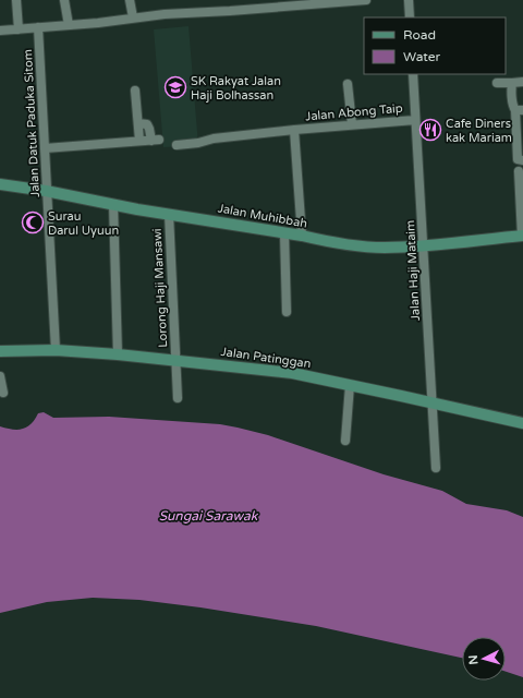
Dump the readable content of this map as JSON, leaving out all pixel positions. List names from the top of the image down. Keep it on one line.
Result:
{"streets":{"main road":["Jalan Muhibbah","Jalan Patinggan"],"street":["Jalan Abong Taip","Jalan Datuk Paduka Sitom","Jalan Haji Mataim","Lorong Haji Mansawi"]},"crossings":[["Jalan Abong Taip","Jalan Muhibbah"],["Jalan Abong Taip","Jalan Haji Mataim"],["Jalan Datuk Paduka Sitom","Jalan Muhibbah"],["Jalan Datuk Paduka Sitom","Jalan Patinggan"],["Jalan Muhibbah","Jalan Haji Mataim"],["Jalan Muhibbah","Lorong Haji Mansawi"],["Jalan Haji Mataim","Jalan Patinggan"],["Lorong Haji Mansawi","Jalan Patinggan"]],"water":["Sungai Sarawak"],"places":{"school or university":["SK Rakyat Jalan Haji Bolhassan"],"restaurant":["Cafe Diners kak Mariam"],"mosque":["Surau Darul Uyuun"]},"legend":["Road","Water"],"north":"left"}
